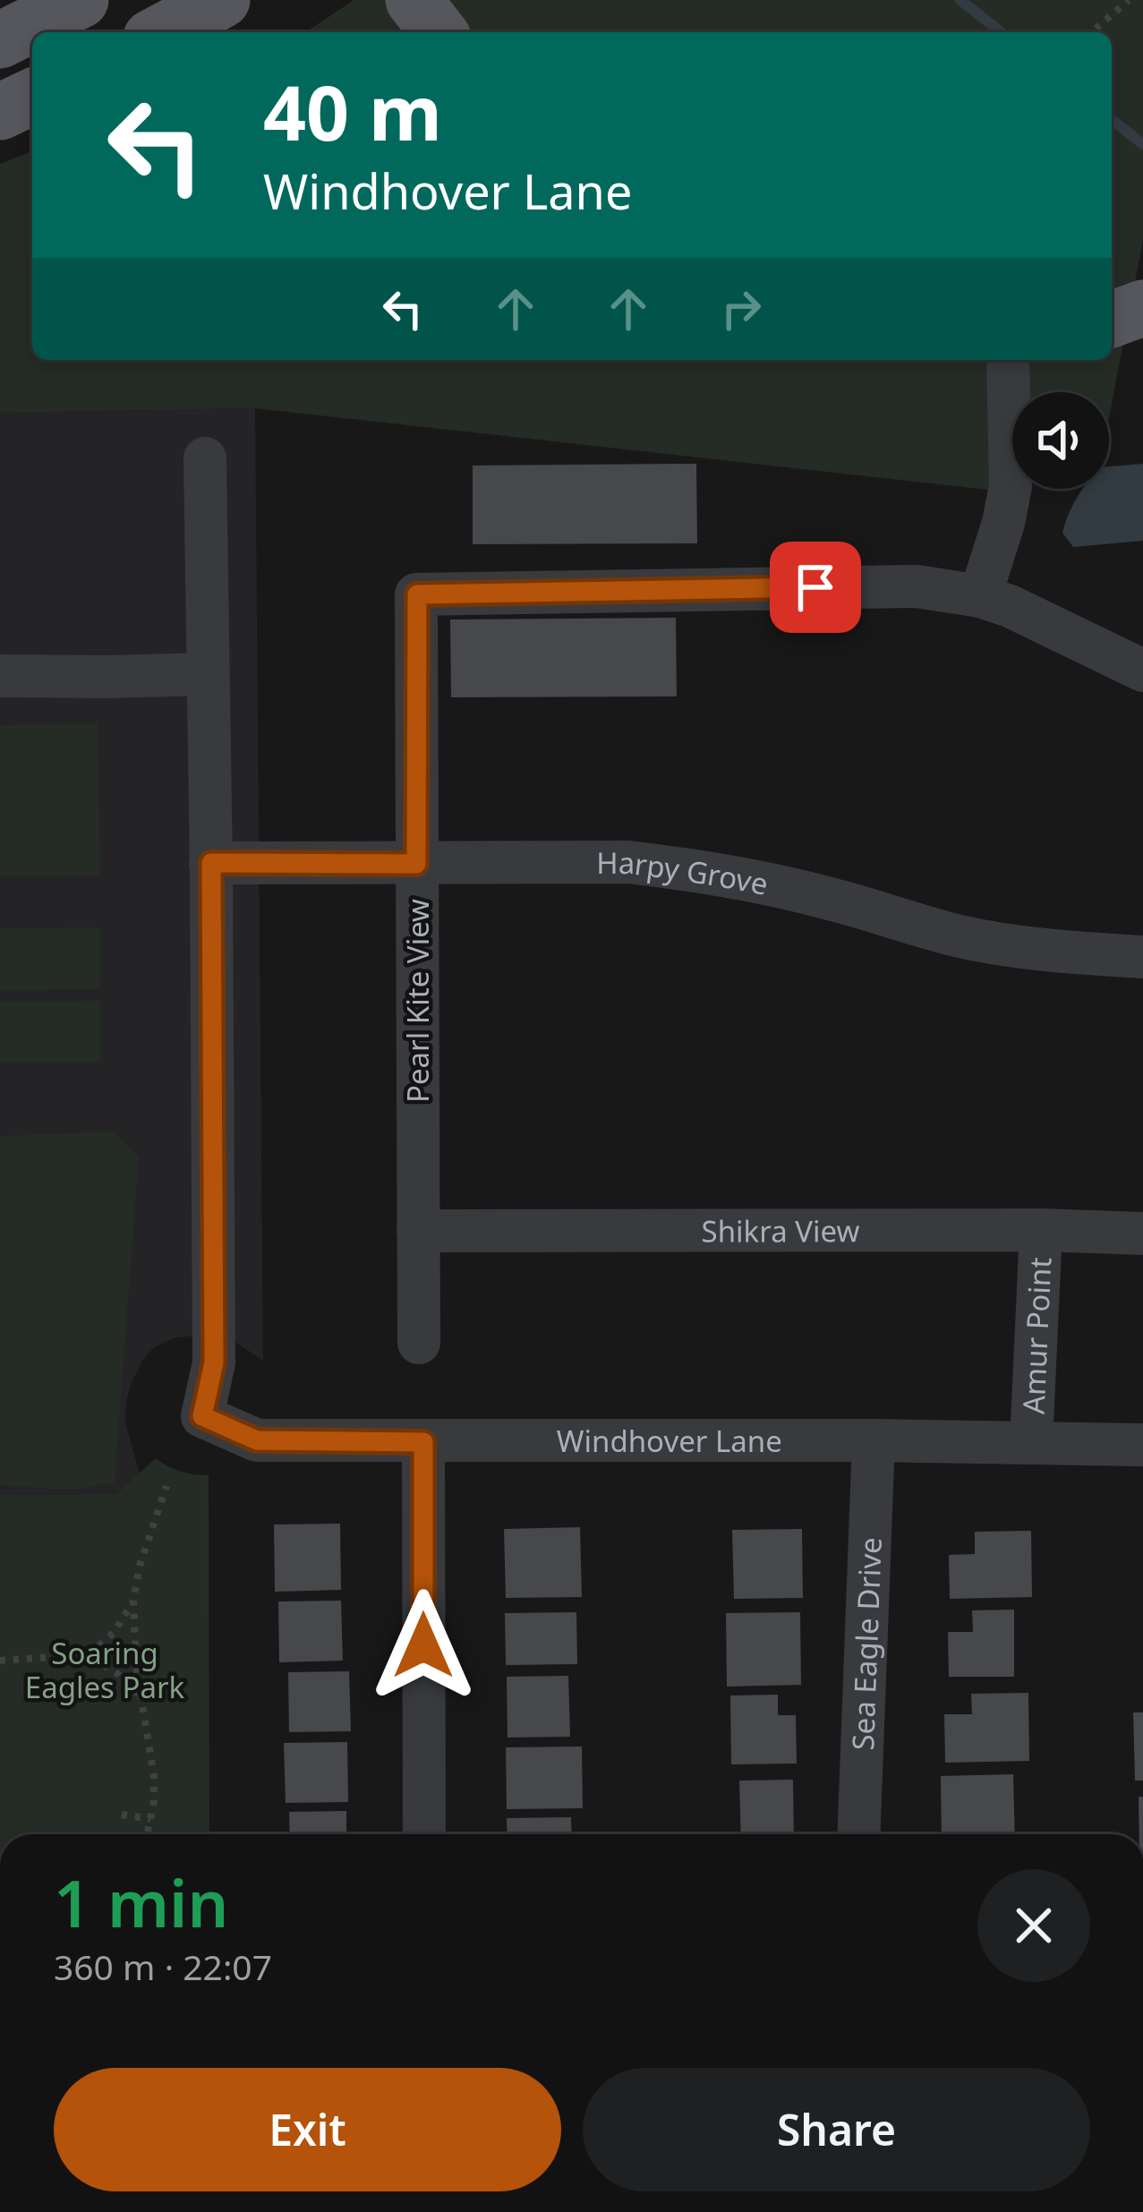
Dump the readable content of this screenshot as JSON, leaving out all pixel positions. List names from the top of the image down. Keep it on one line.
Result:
{"streets":{"street":["Harpy Grove","Pearl Kite View","Shikra View","Amur Point","Windhover Lane","Sea Eagle Drive"]},"crossings":[["Harpy Grove","Pearl Kite View"],["Harpy Grove","Windhover Lane"],["Pearl Kite View","Shikra View"],["Shikra View","Amur Point"],["Amur Point","Windhover Lane"],["Windhover Lane","Sea Eagle Drive"]],"parks":["Soaring Eagles Park"],"page":{"turn":["40 m","Windhover Lane"],"heading":["1 min","360 m · 22:07"],"buttons":["Exit","Share"]}}
